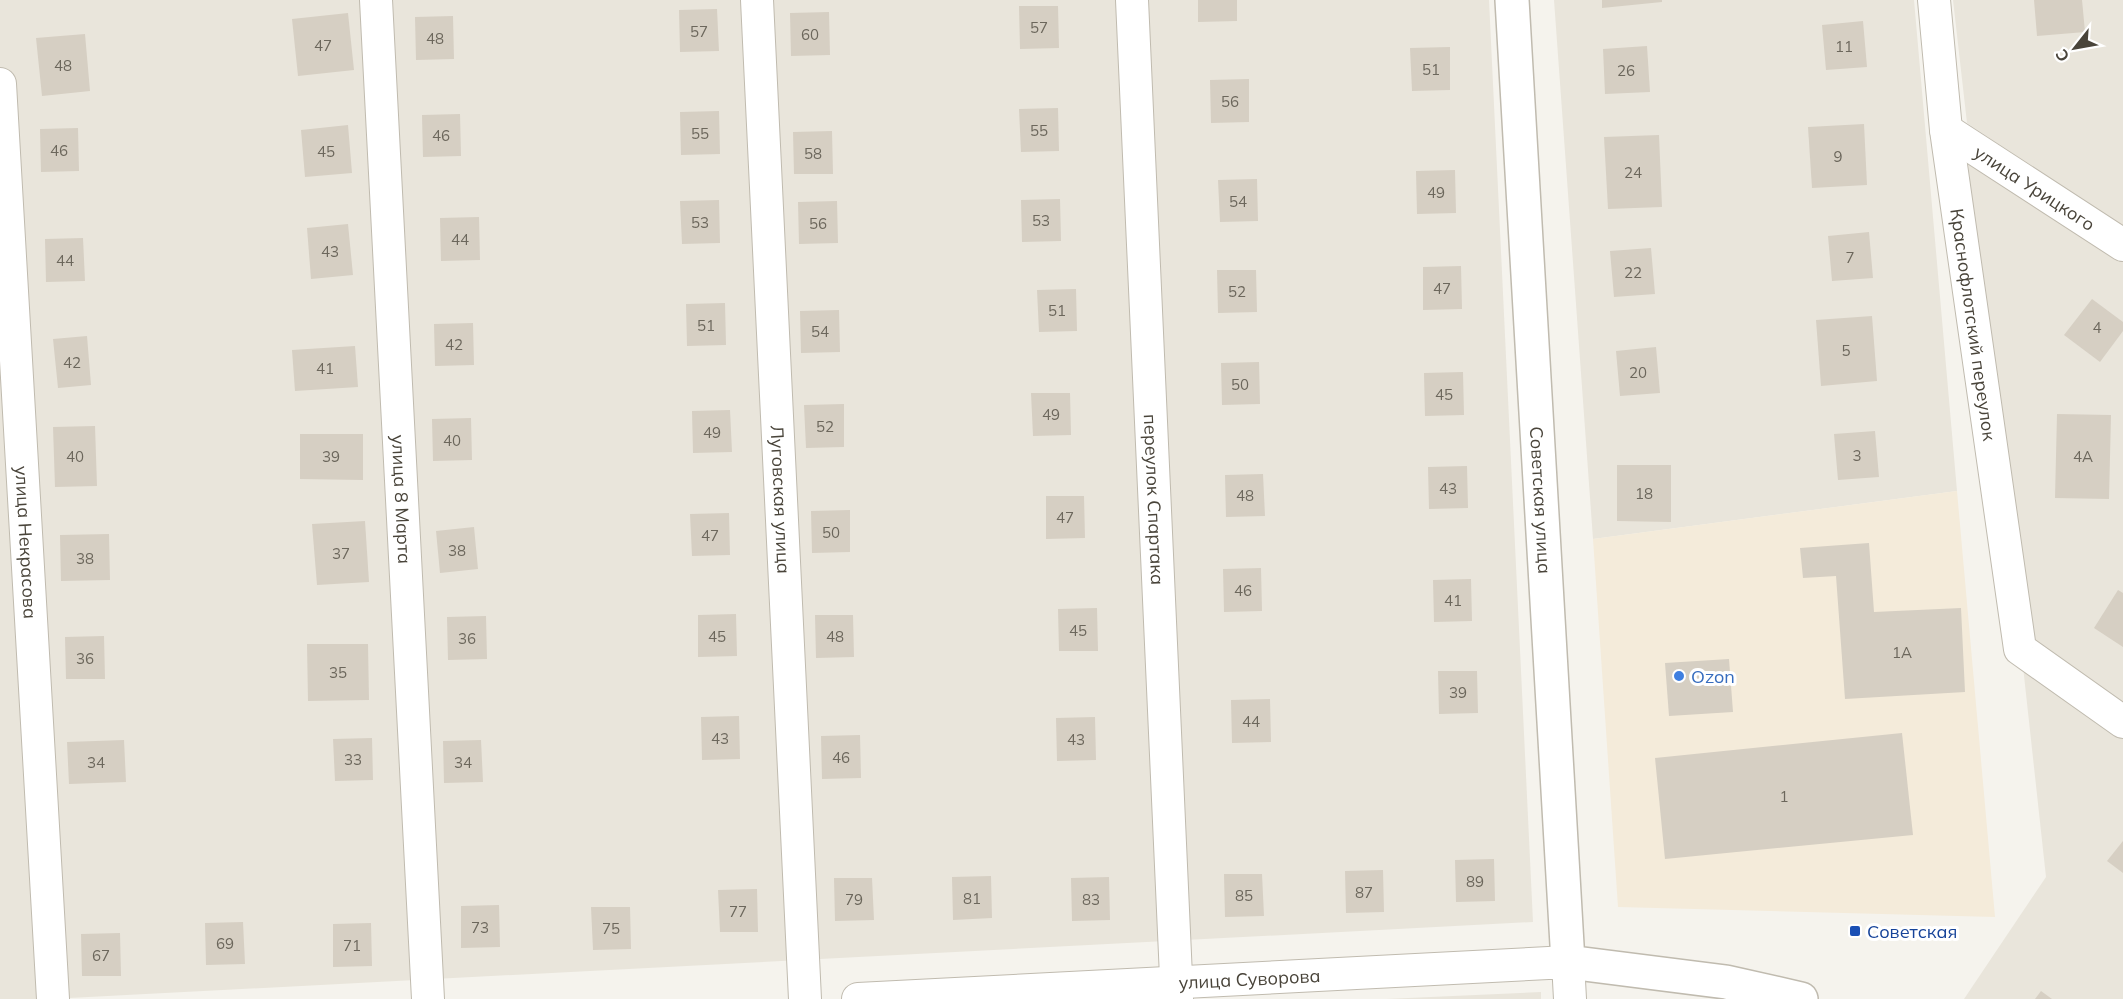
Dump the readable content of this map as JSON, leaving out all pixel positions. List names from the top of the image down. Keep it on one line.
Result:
{"streets":{"street":["улица Урицкого","Краснофлотский переулок","улица 8 Марта","переулок Спартака","Луговская улица","Советская улица","улица Некрасова","улица Суворова"]},"crossings":[["улица Урицкого","Краснофлотский переулок"],["переулок Спартака","улица Суворова"],["Советская улица","улица Суворова"]],"places":{"other":["Ozon"],"transit":["Советская"]},"house_numbers":["57","57","60","48","47","11","48","51","26","56","55","55","46","46","45","58","9","24","49","54","53","53","56","44","43","7","44","22","47","52","51","51","4","54","42","5","42","41","20","50","45","49","52","49","40","3","40","39","4А","43","18","48","47","50","47","38","37","38","46","41","45","45","48","36","1А","36","35","39","44","43","43","46","33","34","34","1","89","87","85","81","79","83","77","73","75","69","71","67"],"north":"bottom left"}
